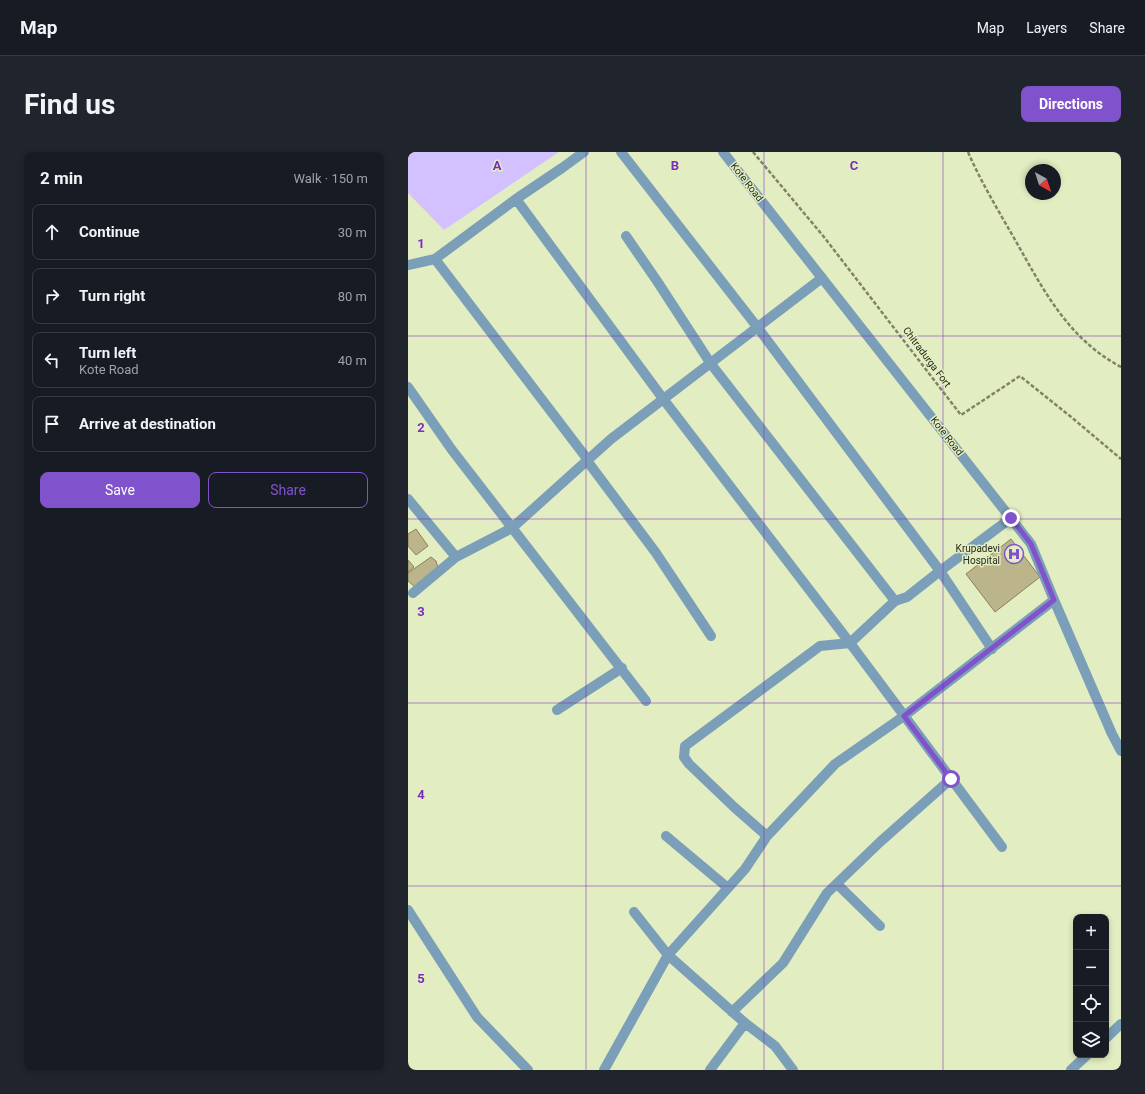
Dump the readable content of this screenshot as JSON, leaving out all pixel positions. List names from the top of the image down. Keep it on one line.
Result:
{"streets":{"street":["Kote Road"],"path":["Chitradurga Fort"]},"places":{"hospital":["Krupadevi Hospital"]},"north":"bottom right","page":{"header":"Map","nav":["Map","Layers","Share"],"buttons":["Directions",["Save","Share"]],"title":"Find us","heading":["2 min","Walk · 150 m"],"list":[["Continue","30 m"],["Turn right","80 m"],["Turn left","Kote Road","40 m"],"Arrive at destination"],"map_buttons":["+","−"]},"grid":{"columns":["A","B","C"],"rows":["1","2","3","4","5"]}}
